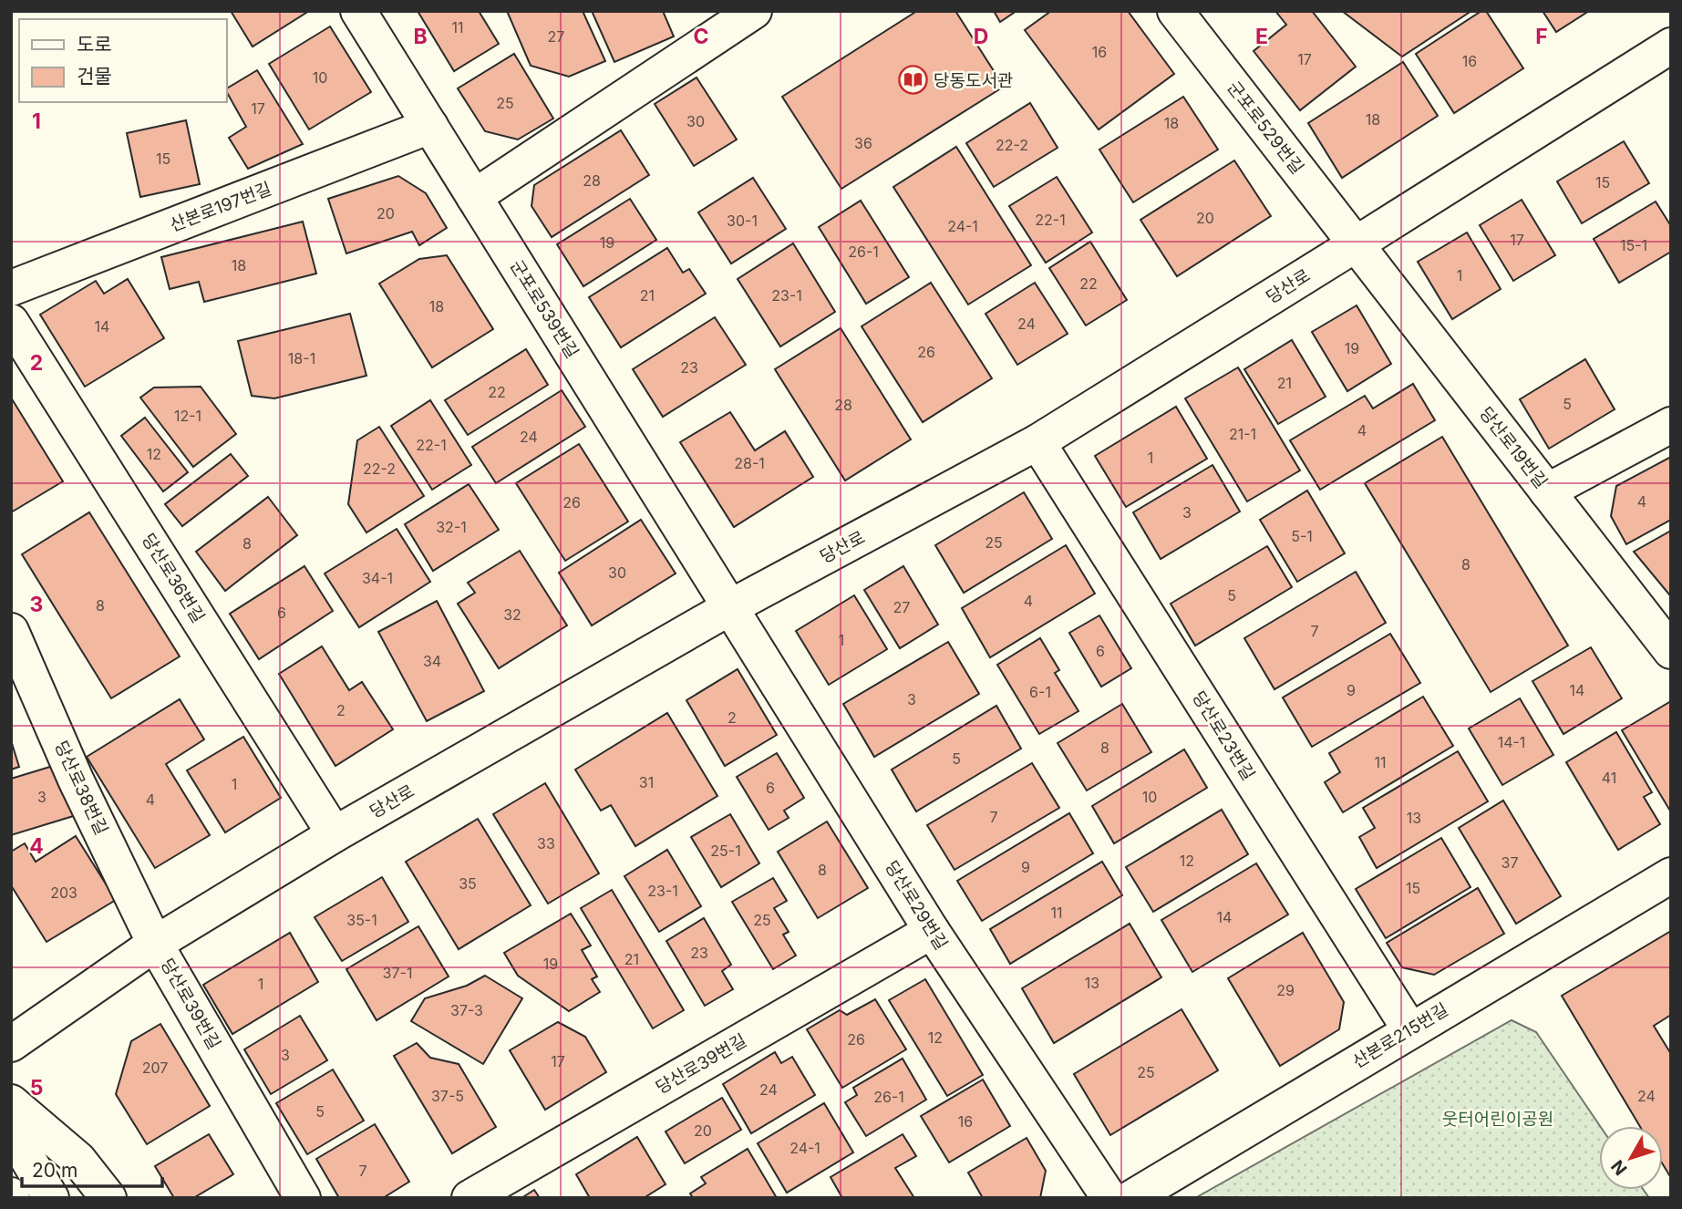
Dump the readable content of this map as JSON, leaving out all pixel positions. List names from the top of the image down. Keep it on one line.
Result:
{"streets":{"street":["군포로529번길","산본로197번길","당산로","군포로539번길","당산로19번길","당산로36번길","당산로23번길","당산로38번길","당산로29번길","당산로39번길","산본로215번길"]},"crossings":[["군포로529번길","당산로"],["군포로529번길","당산로19번길"],["산본로197번길","군포로539번길"],["당산로","군포로539번길"],["당산로","당산로19번길"],["당산로","당산로36번길"],["당산로","당산로23번길"],["당산로","당산로38번길"],["당산로","당산로29번길"],["당산로","당산로39번길"],["군포로539번길","당산로29번길"],["당산로23번길","산본로215번길"],["당산로38번길","당산로39번길"],["당산로29번길","당산로39번길"]],"parks":["웃터어린이공원"],"places":{"library":["당동도서관"]},"house_numbers":["11","27","16","17","16","10","25","17","18","30","18","36","22-2","15","28","15","20","20","22-1","30-1","24-1","17","19","15-1","26-1","18","1","22","21","23-1","18","24","14","19","26","18-1","23","21","22","5","28","12-1","4","21-1","24","22-1","12","1","28-1","22-2","4","26","3","32-1","5-1","25","8","8","30","34-1","5","4","8","27","6","32","7","1","6","34","9","14","6-1","3","2","2","14-1","8","5","11","41","31","1","6","3","10","4","7","13","33","25-1","12","37","9","8","35","15","23-1","203","11","14","35-1","25","23","21","19","37-1","13","1","29","37-3","12","26","3","17","207","25","24","37-5","24","26-1","5","16","20","24-1","7"],"legend":["도로","건물"],"scale_bar":"20 m","north":"bottom left","grid":{"columns":["B","C","D","E","F"],"rows":["1","2","3","4","5"]}}
